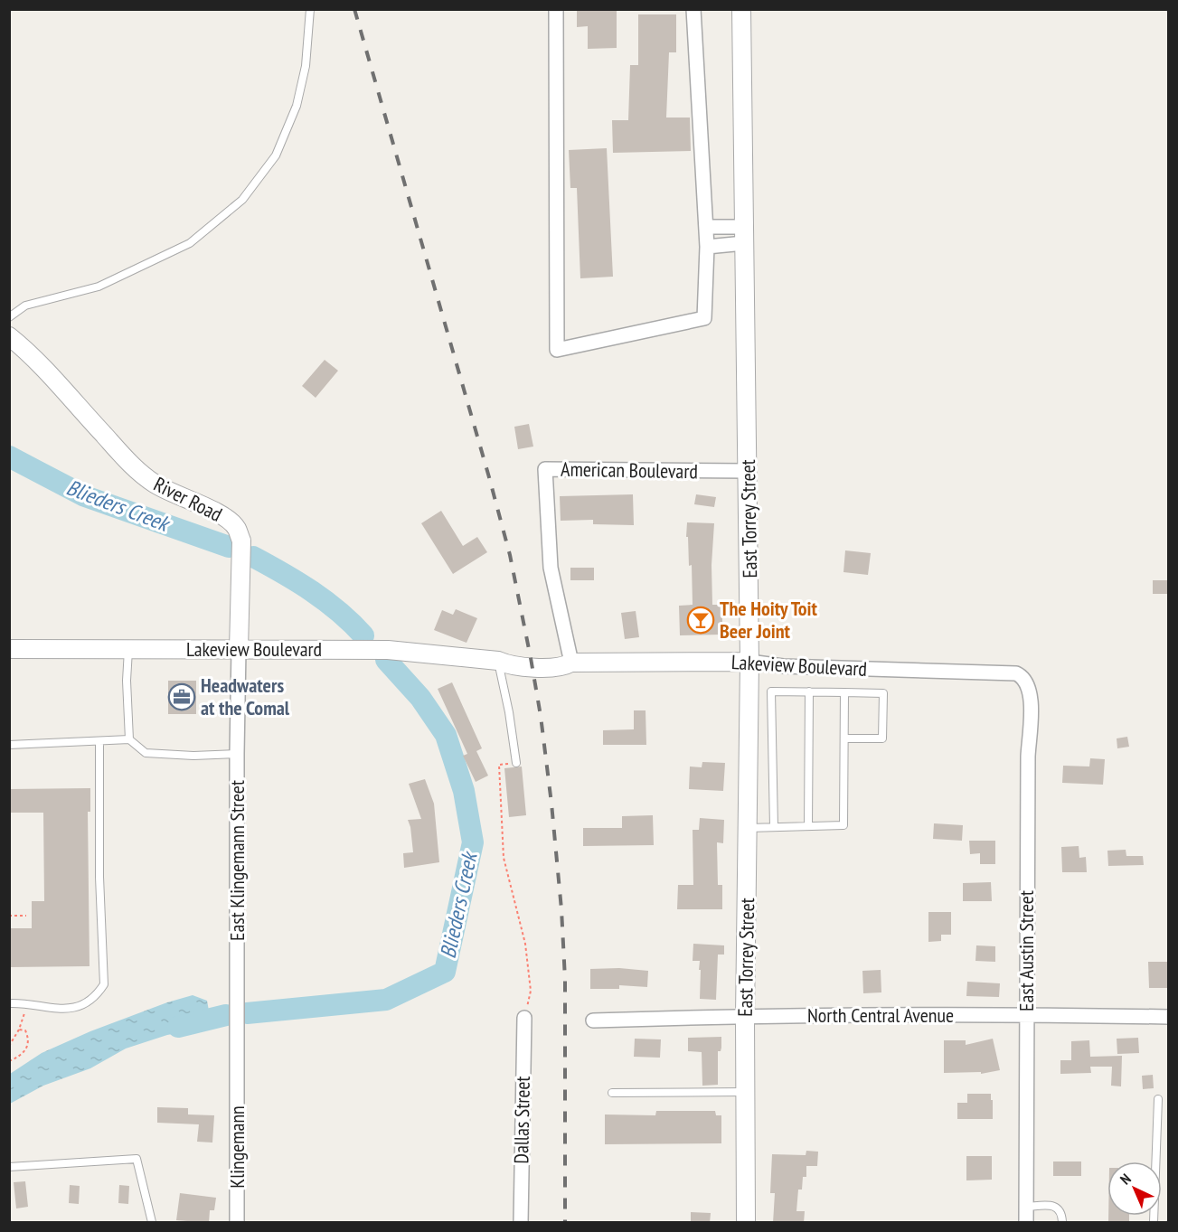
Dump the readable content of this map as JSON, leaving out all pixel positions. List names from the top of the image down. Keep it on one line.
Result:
{"streets":{"street":["American Boulevard","River Road","East Torrey Street","Lakeview Boulevard","East Klingemann Street","East Austin Street","North Central Avenue","Dallas Street","Klingemann"]},"crossings":[["American Boulevard","East Torrey Street"],["American Boulevard","Lakeview Boulevard"],["River Road","Lakeview Boulevard"],["River Road","East Klingemann Street"],["East Torrey Street","Lakeview Boulevard"],["East Torrey Street","North Central Avenue"],["Lakeview Boulevard","East Klingemann Street"],["Lakeview Boulevard","East Austin Street"],["East Klingemann Street","Klingemann"],["East Austin Street","North Central Avenue"]],"water":["Blieders Creek"],"places":{"bar":["The Hoity Toit Beer Joint"],"office":["Headwaters at the Comal"]},"north":"top left"}
